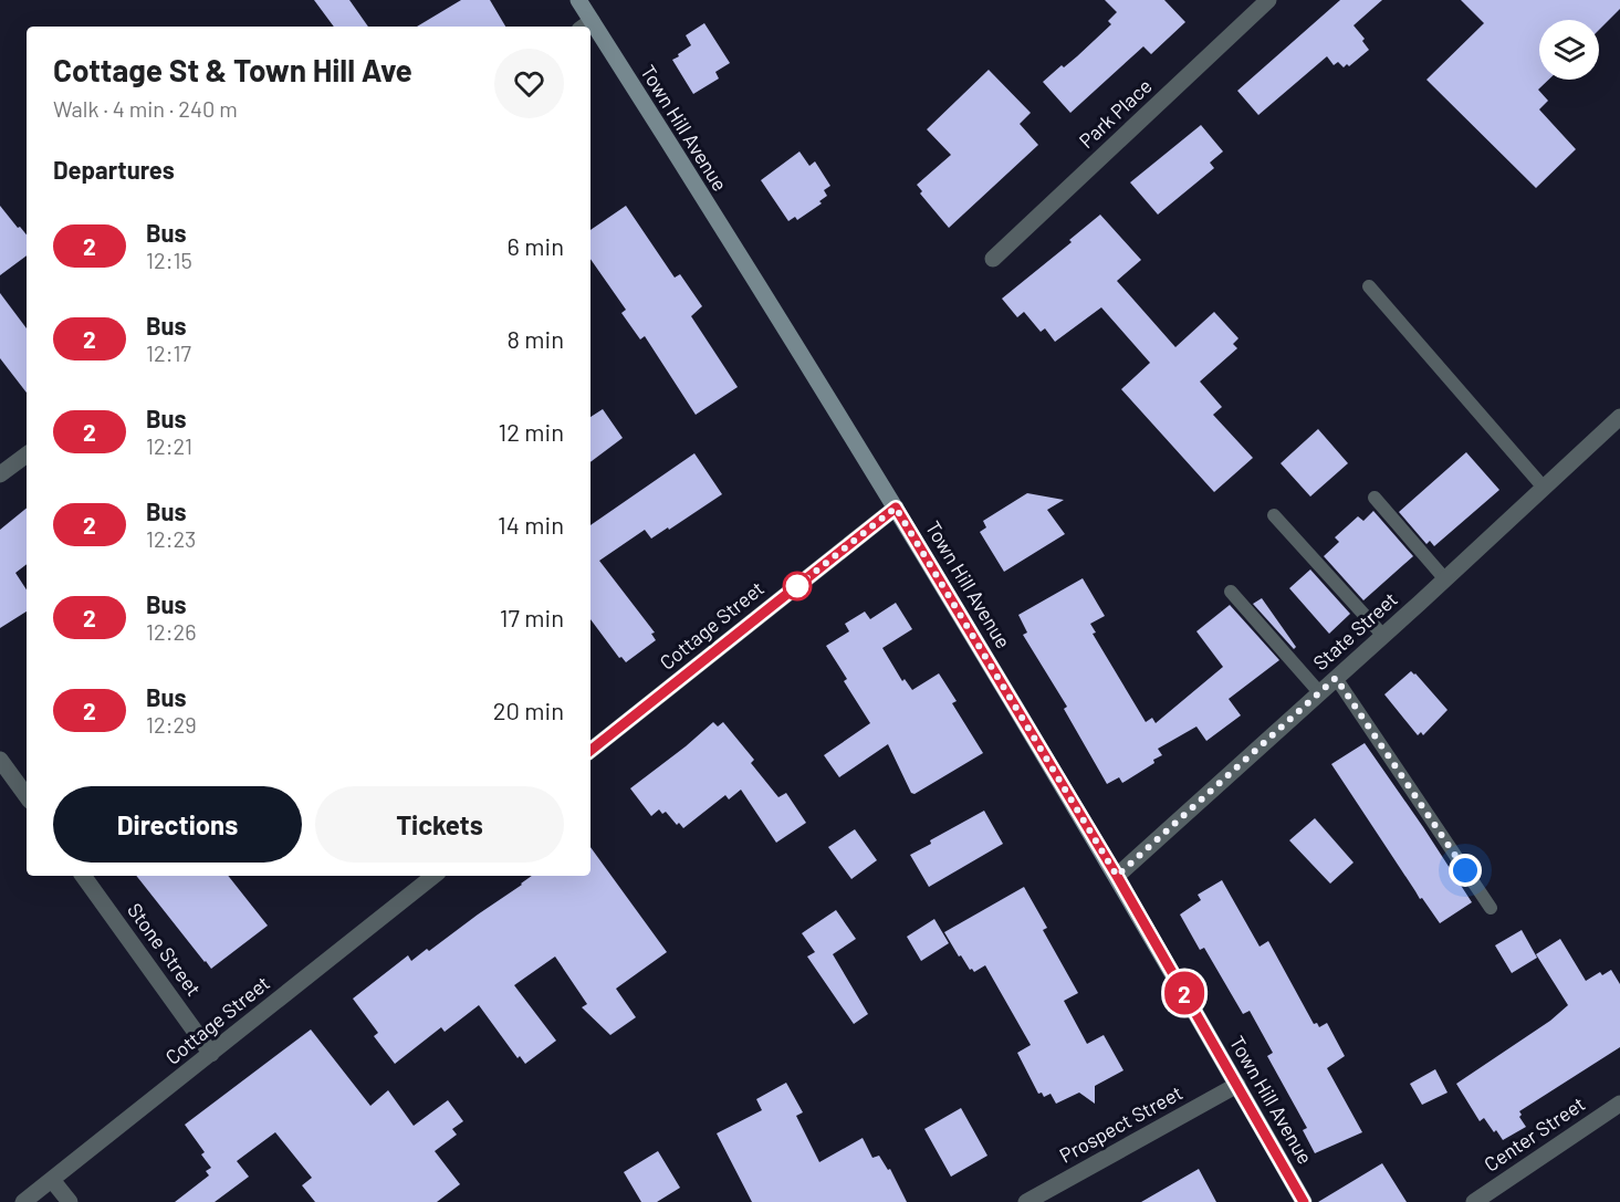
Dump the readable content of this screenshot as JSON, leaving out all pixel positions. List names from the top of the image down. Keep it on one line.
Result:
{"streets":{"street":["Park Place","Town Hill Avenue","Cottage Street","State Street","Stone Street","Prospect Street","Center Street"]},"crossings":[["Town Hill Avenue","Cottage Street"],["Town Hill Avenue","State Street"],["Town Hill Avenue","Prospect Street"],["Cottage Street","Stone Street"]],"lines":["bus line 2"],"page":{"on_map":"2","heading":[["Cottage St & Town Hill Ave","Walk · 4 min · 240 m"],"Departures"],"list":[{"mark":"2","name":"Bus","note":"12:15","value":"6 min"},{"mark":"2","name":"Bus","note":"12:17","value":"8 min"},{"mark":"2","name":"Bus","note":"12:21","value":"12 min"},{"mark":"2","name":"Bus","note":"12:23","value":"14 min"},{"mark":"2","name":"Bus","note":"12:26","value":"17 min"},{"mark":"2","name":"Bus","note":"12:29","value":"20 min"}],"buttons":["Directions","Tickets"]}}
